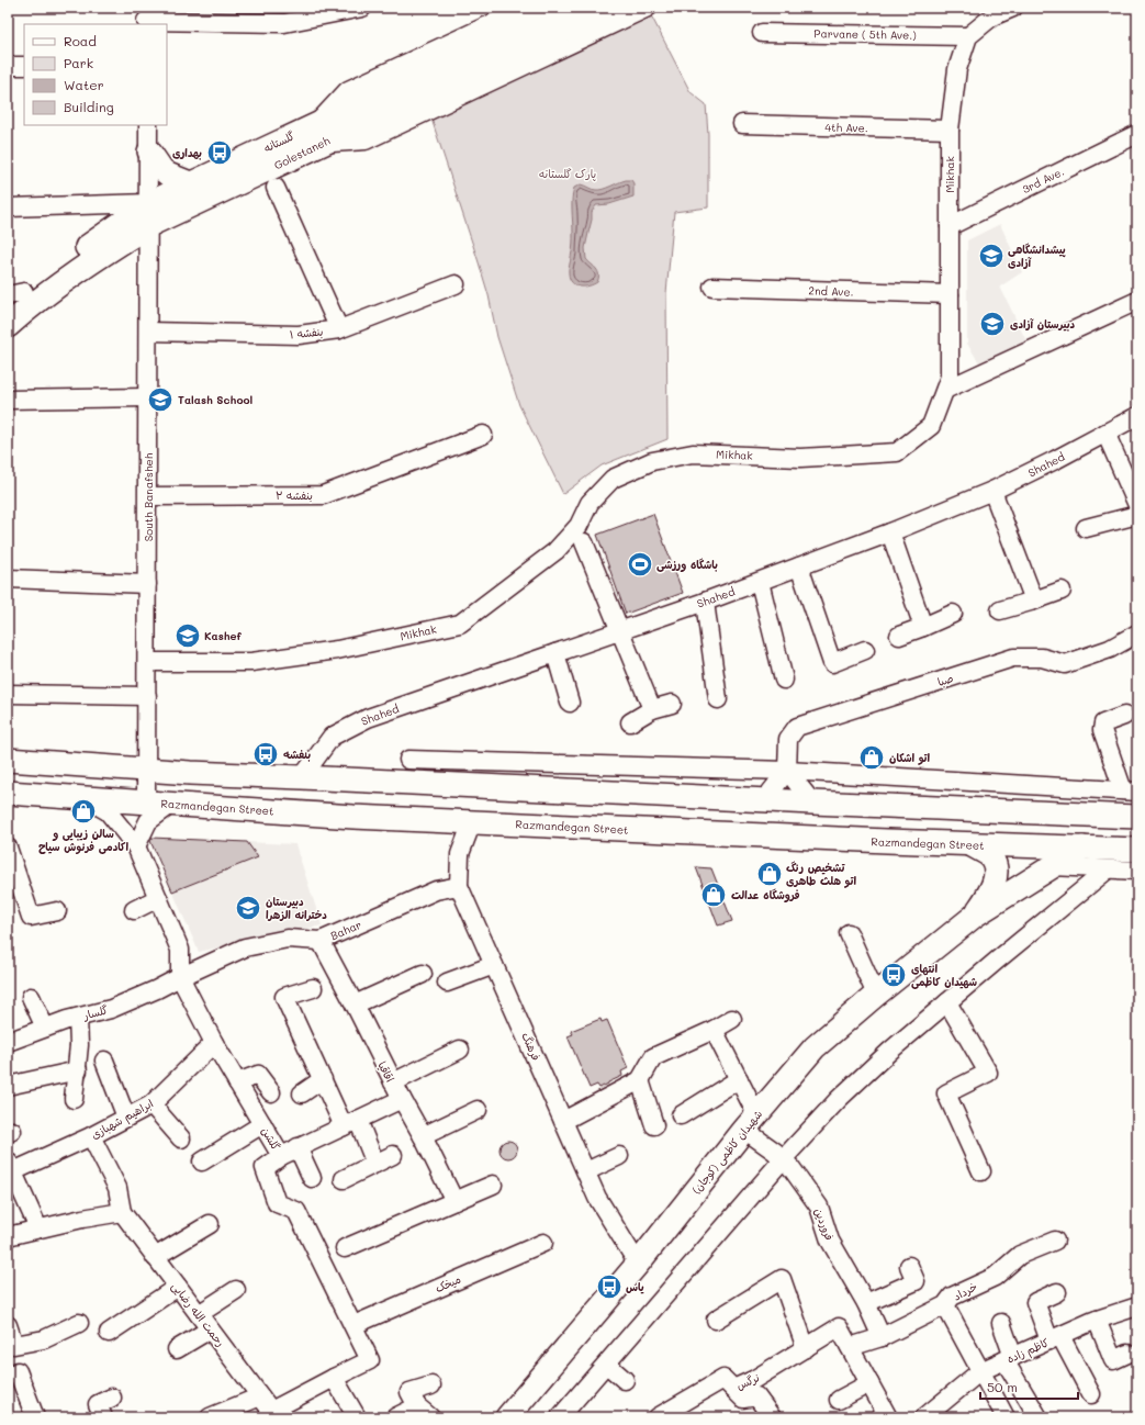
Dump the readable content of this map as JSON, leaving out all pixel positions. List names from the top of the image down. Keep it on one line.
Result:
{"streets":{"main road":["گلستانه","Golestaneh","Razmandegan Street","شهیدان کاظمی (کوجان)"],"street":["Parvane ( 5th Ave.)","4th Ave.","Mikhak","3rd Ave.","2nd Ave.","بنفشه ۱","Shahed","بنفشه ۲","South Banafsheh","صبا","Bahar","گلسار","فرهنگ","اقاقیا","ابراهیم شهبازی","گلشن","فروردین","میخک","خرداد","رحمت الله رضایی","کاظم زاده","نرگس"]},"crossings":[["Parvane ( 5th Ave.)","Mikhak"],["4th Ave.","Mikhak"],["گلستانه","Golestaneh"],["گلستانه","South Banafsheh"],["Golestaneh","South Banafsheh"],["Mikhak","3rd Ave."],["Mikhak","2nd Ave."],["Mikhak","South Banafsheh"],["بنفشه ۱","South Banafsheh"],["بنفشه ۲","South Banafsheh"],["South Banafsheh","Razmandegan Street"],["Razmandegan Street","فرهنگ"],["Razmandegan Street","گلشن"],["Bahar","گلسار"],["Bahar","فرهنگ"],["Bahar","اقاقیا"],["Bahar","گلشن"],["گلسار","گلشن"],["فرهنگ","شهیدان کاظمی (کوجان)"],["ابراهیم شهبازی","گلشن"],["ابراهیم شهبازی","رحمت الله رضایی"],["گلشن","میخک"],["شهیدان کاظمی (کوجان)","فروردین"],["فروردین","خرداد"],["خرداد","نرگس"]],"parks":["پارک گلستانه"],"places":{"bus stop":["بهداری","بنفشه","انتهای شهیدان کاظمی","یاس"],"school or university":["پیشدانشگاهی آزادی","دبیرستان آزادی","Talash School","Kashef","دبيرستان دخترانه الزهرا"],"sports":["باشگاه ورزشی"],"shop":["اتو اشکان","سالن زیبایی و اکادمی فرنوش سیاح","تشخیص رنگ اتو هلث طاهری","فروشگاه عدالت"]},"legend":["Road","Park","Water","Building"],"scale_bar":"50 m"}
